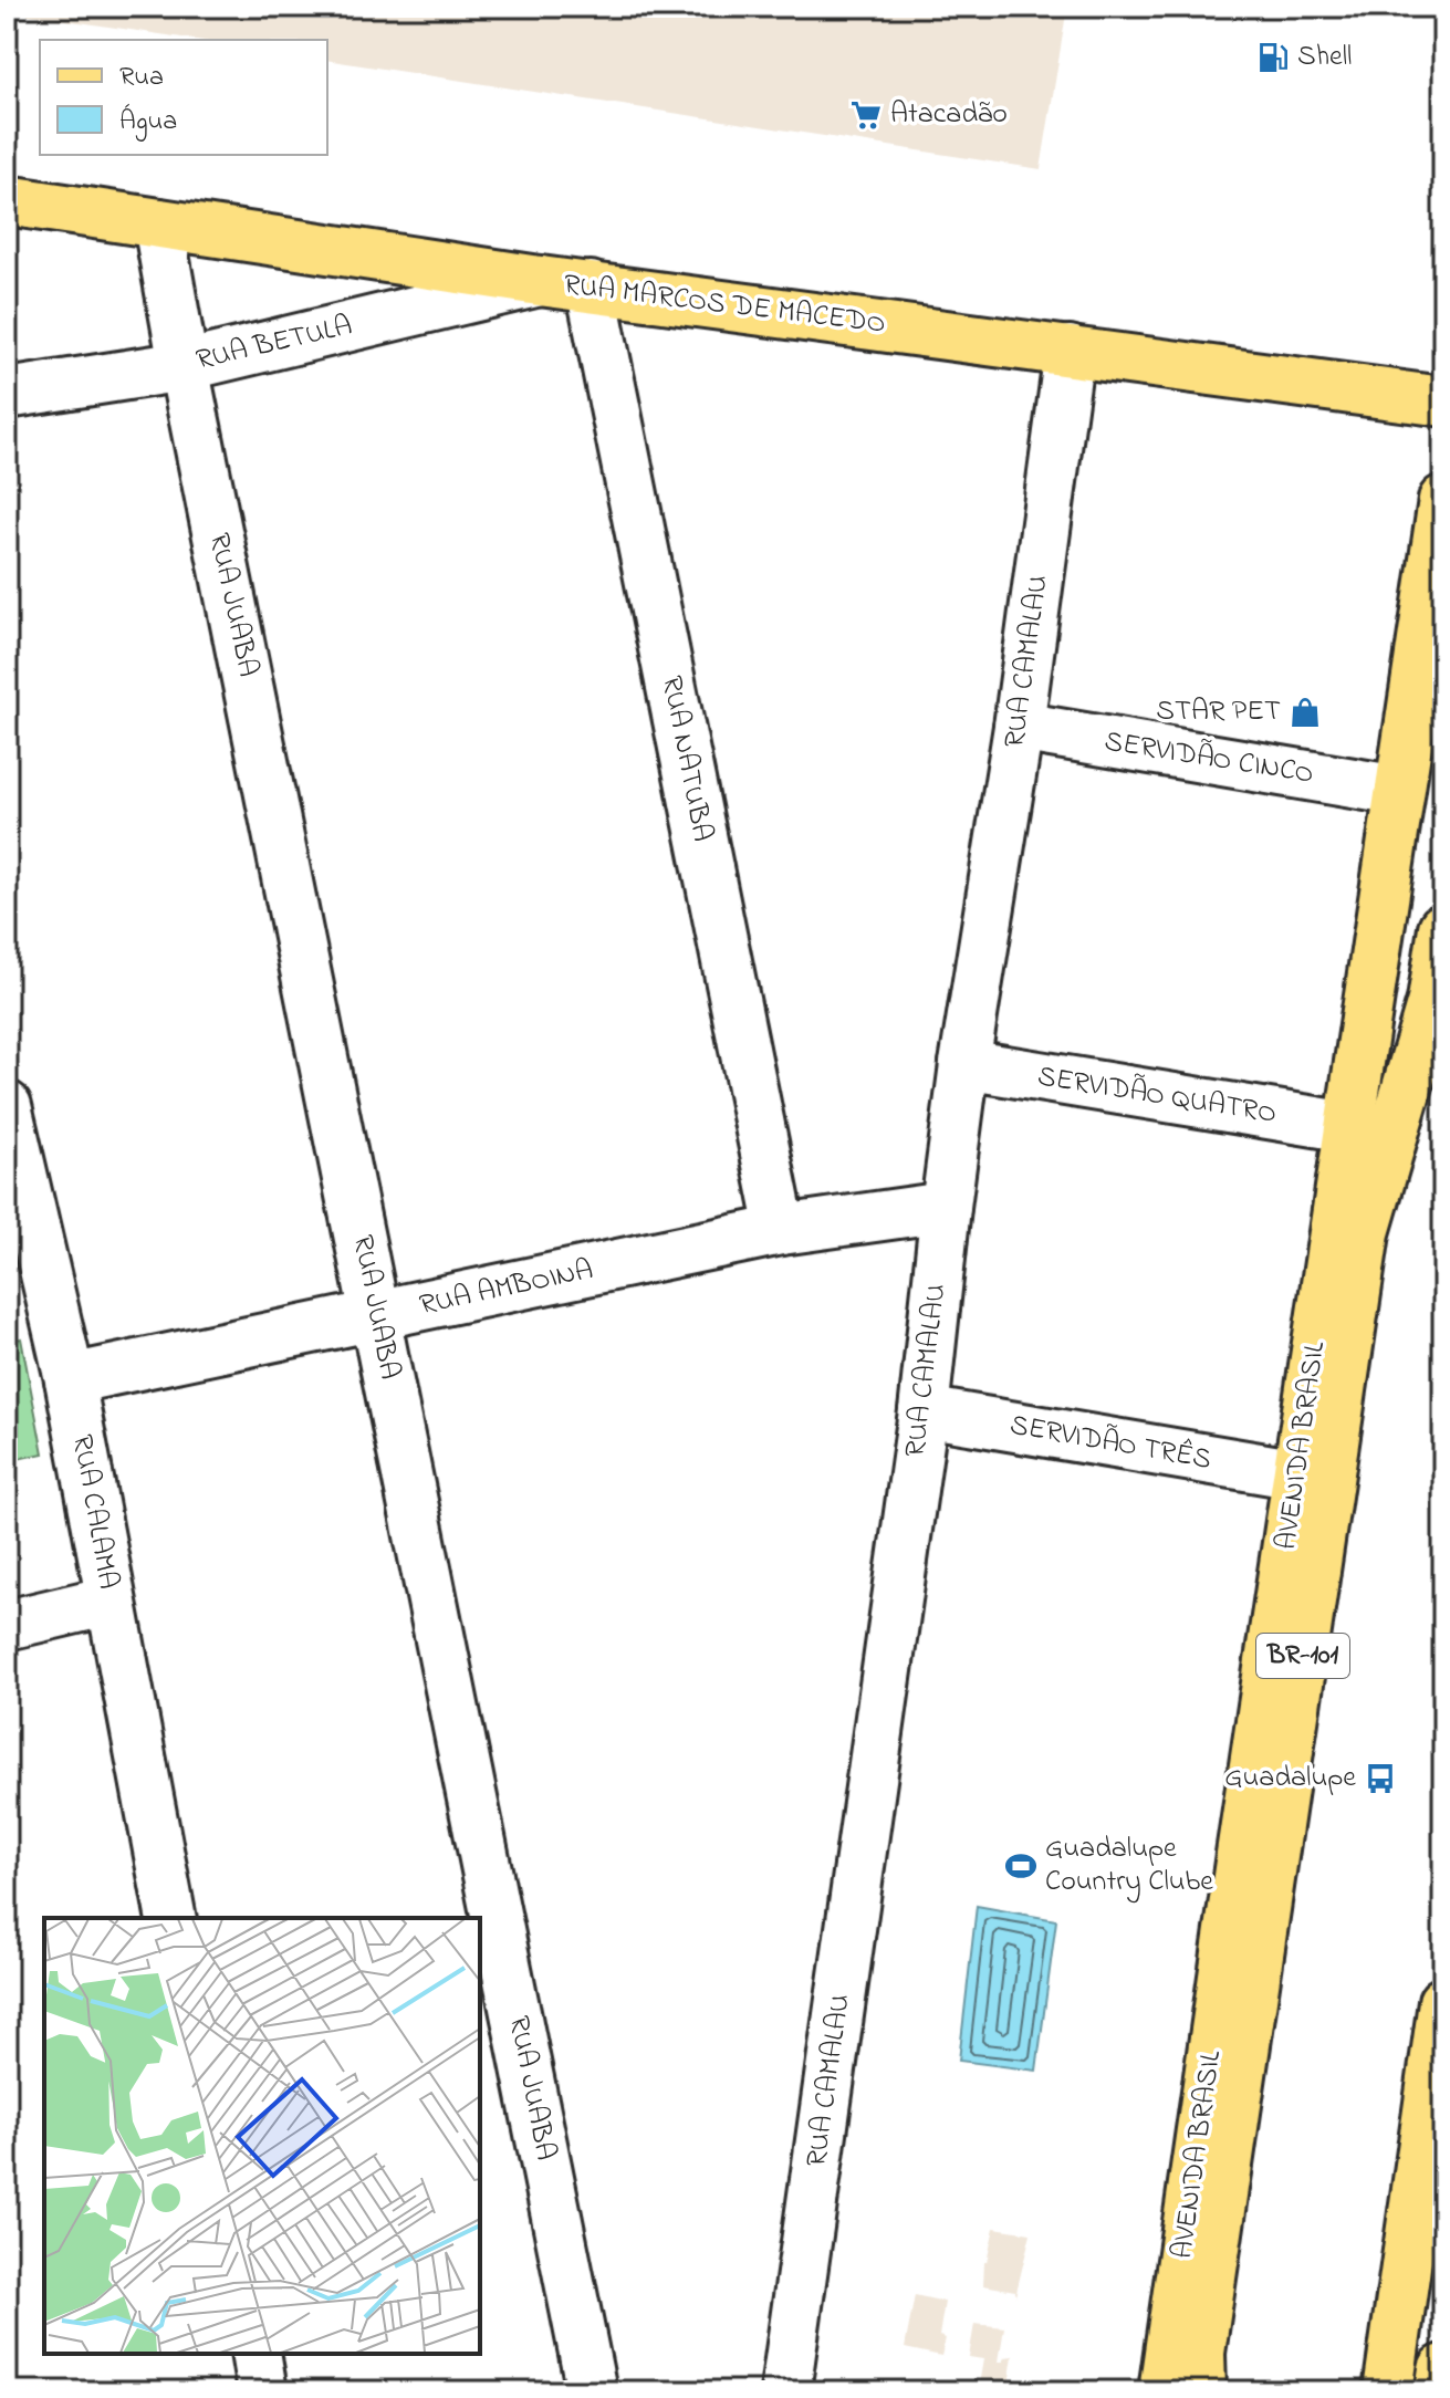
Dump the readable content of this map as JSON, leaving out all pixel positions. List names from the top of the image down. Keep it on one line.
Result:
{"streets":{"main road":["RUA MARCOS DE MACEDO","AVENIDA BRASIL","BR-101"],"street":["RUA BETULA","RUA JUABA","RUA CAMALAU","RUA NATUBA","SERVIDÃO CINCO","SERVIDÃO QUATRO","RUA AMBOINA","SERVIDÃO TRÊS","RUA CALAMA"]},"crossings":[["RUA MARCOS DE MACEDO","RUA BETULA"],["RUA MARCOS DE MACEDO","RUA JUABA"],["RUA MARCOS DE MACEDO","RUA CAMALAU"],["RUA MARCOS DE MACEDO","RUA NATUBA"],["RUA BETULA","RUA JUABA"],["RUA JUABA","RUA AMBOINA"],["RUA CAMALAU","SERVIDÃO CINCO"],["RUA CAMALAU","SERVIDÃO QUATRO"],["RUA CAMALAU","RUA AMBOINA"],["RUA CAMALAU","SERVIDÃO TRÊS"],["RUA NATUBA","RUA AMBOINA"],["SERVIDÃO CINCO","AVENIDA BRASIL"],["SERVIDÃO QUATRO","AVENIDA BRASIL"],["RUA AMBOINA","RUA CALAMA"],["SERVIDÃO TRÊS","AVENIDA BRASIL"]],"places":{"fuel station":["Shell"],"supermarket":["Atacadão"],"shop":["STAR PET"],"bus stop":["Guadalupe"],"sports":["Guadalupe Country Clube"]},"legend":["Rua","Água"]}
